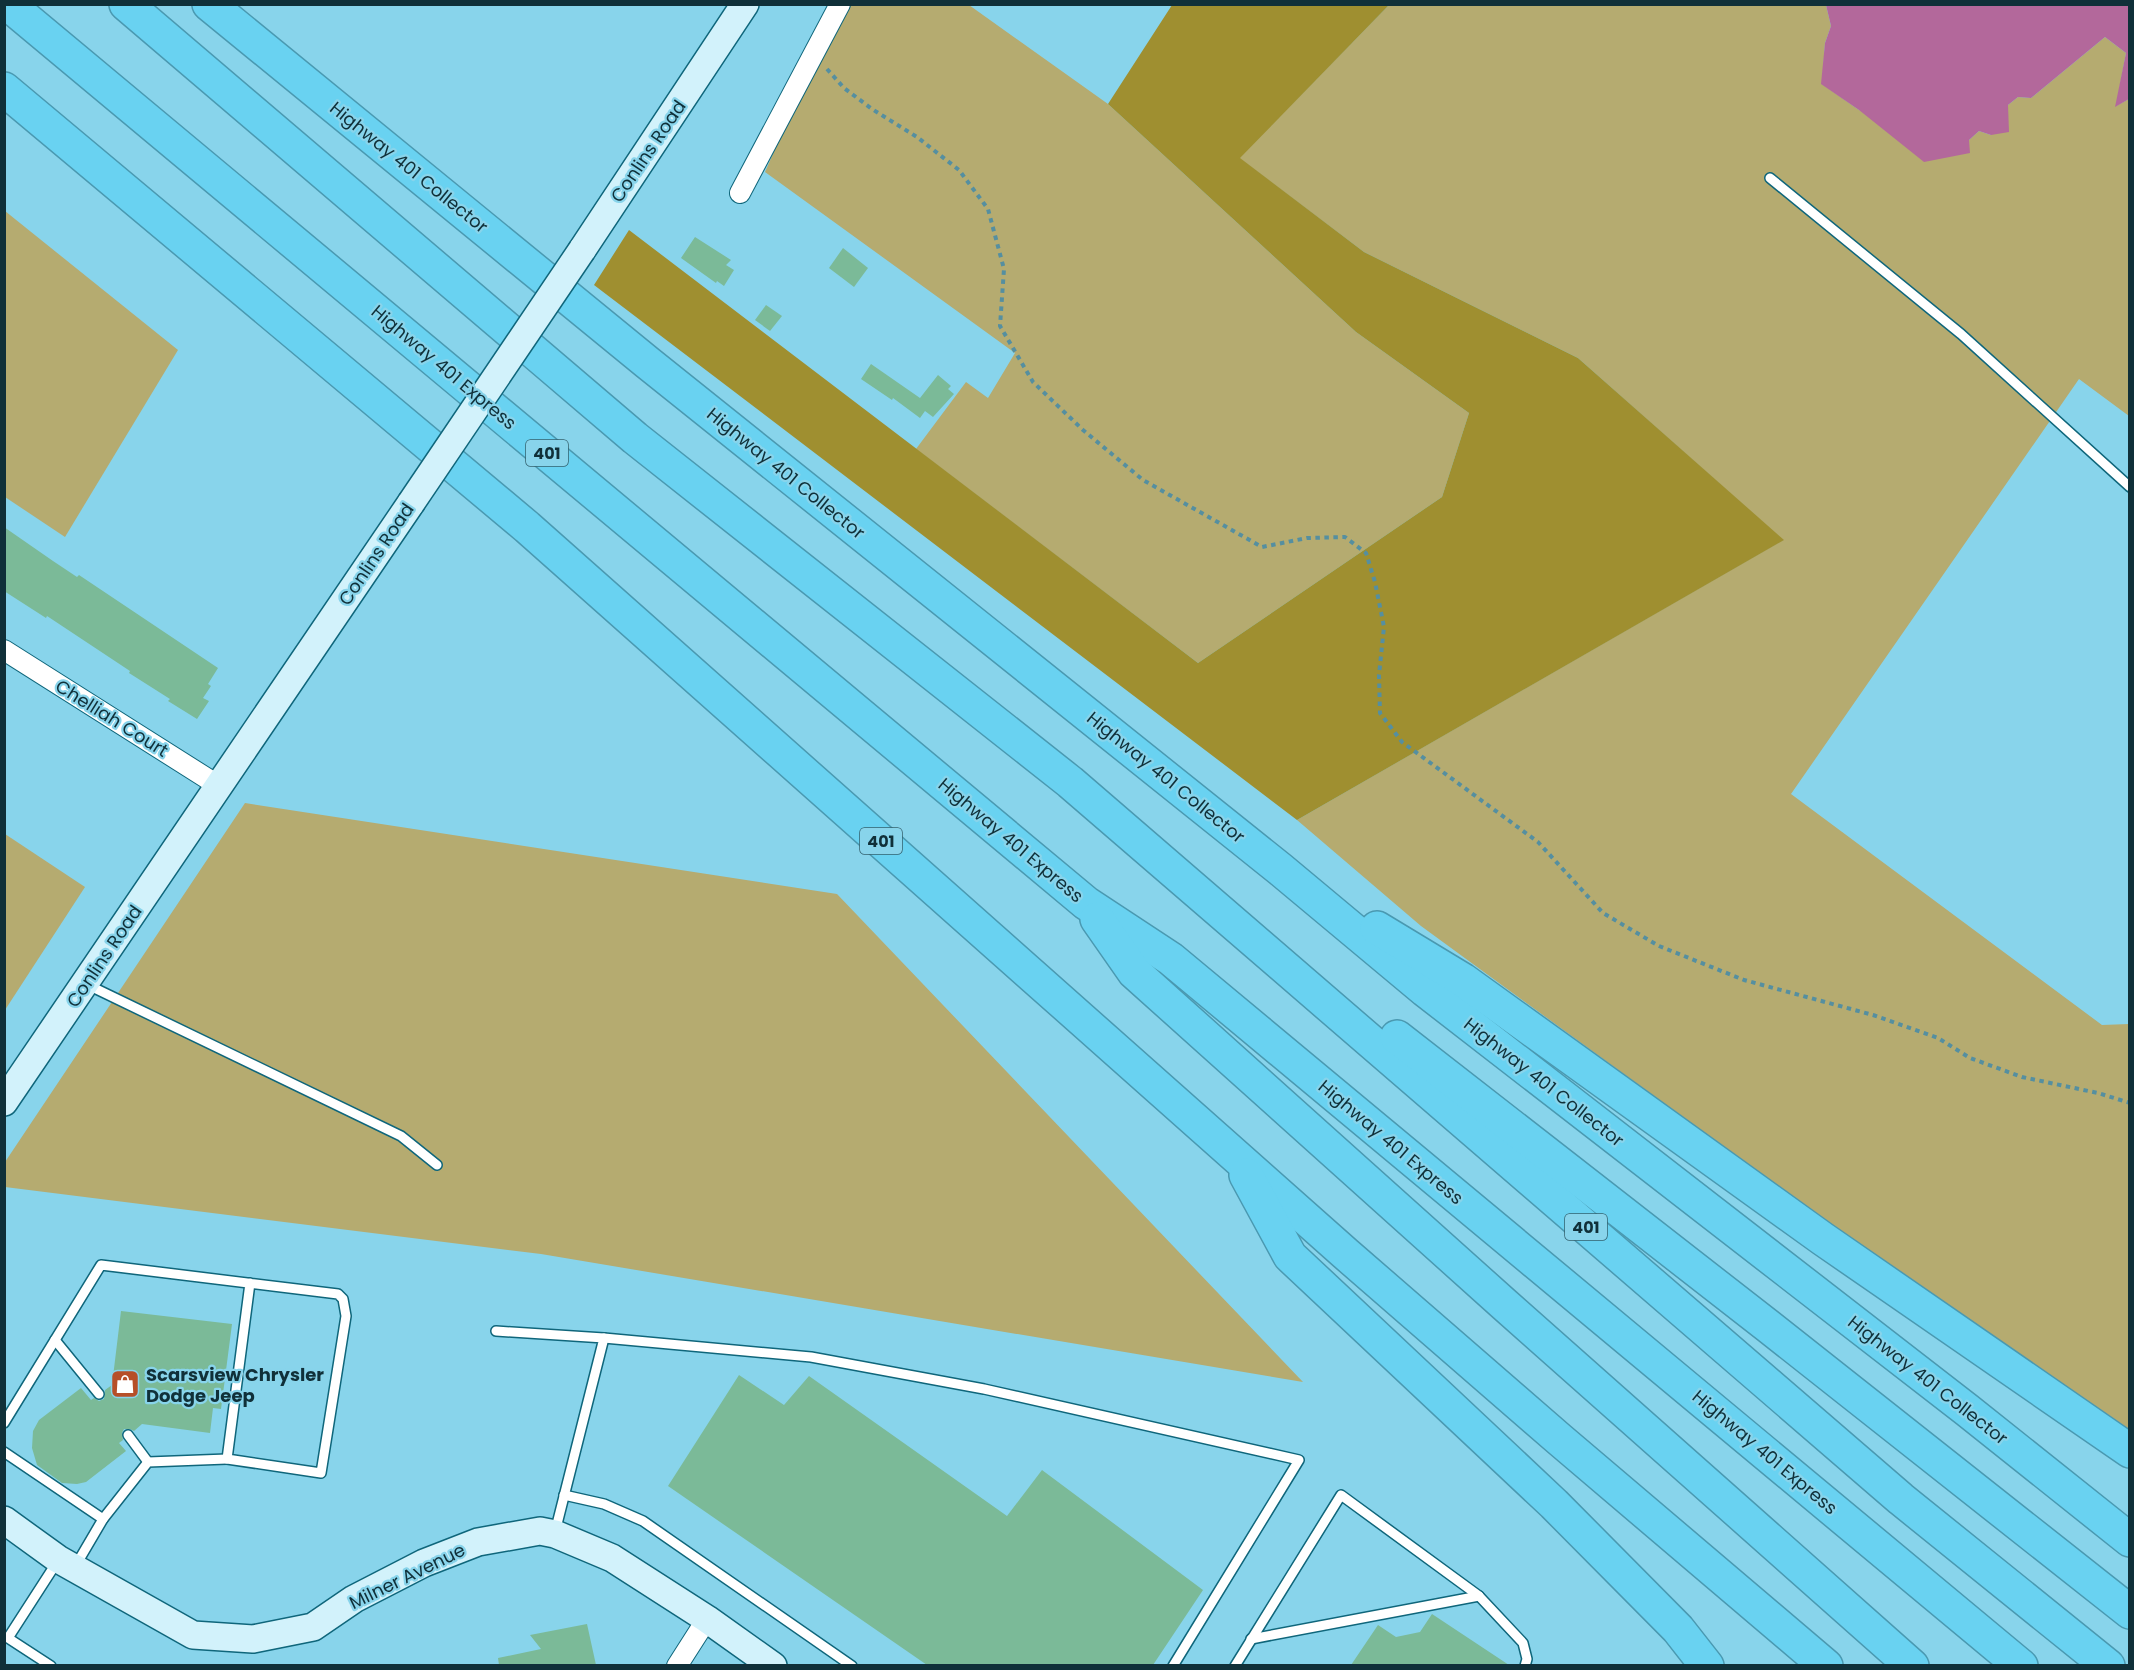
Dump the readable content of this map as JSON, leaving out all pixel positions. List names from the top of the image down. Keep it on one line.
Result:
{"streets":{"highway":["Highway 401 Collector","Highway 401 Express","401"],"street":["Conlins Road","Chelliah Court","Milner Avenue"]},"crossings":[["Conlins Road","Chelliah Court"]],"places":{"shop":["Scarsview Chrysler Dodge Jeep"]}}
